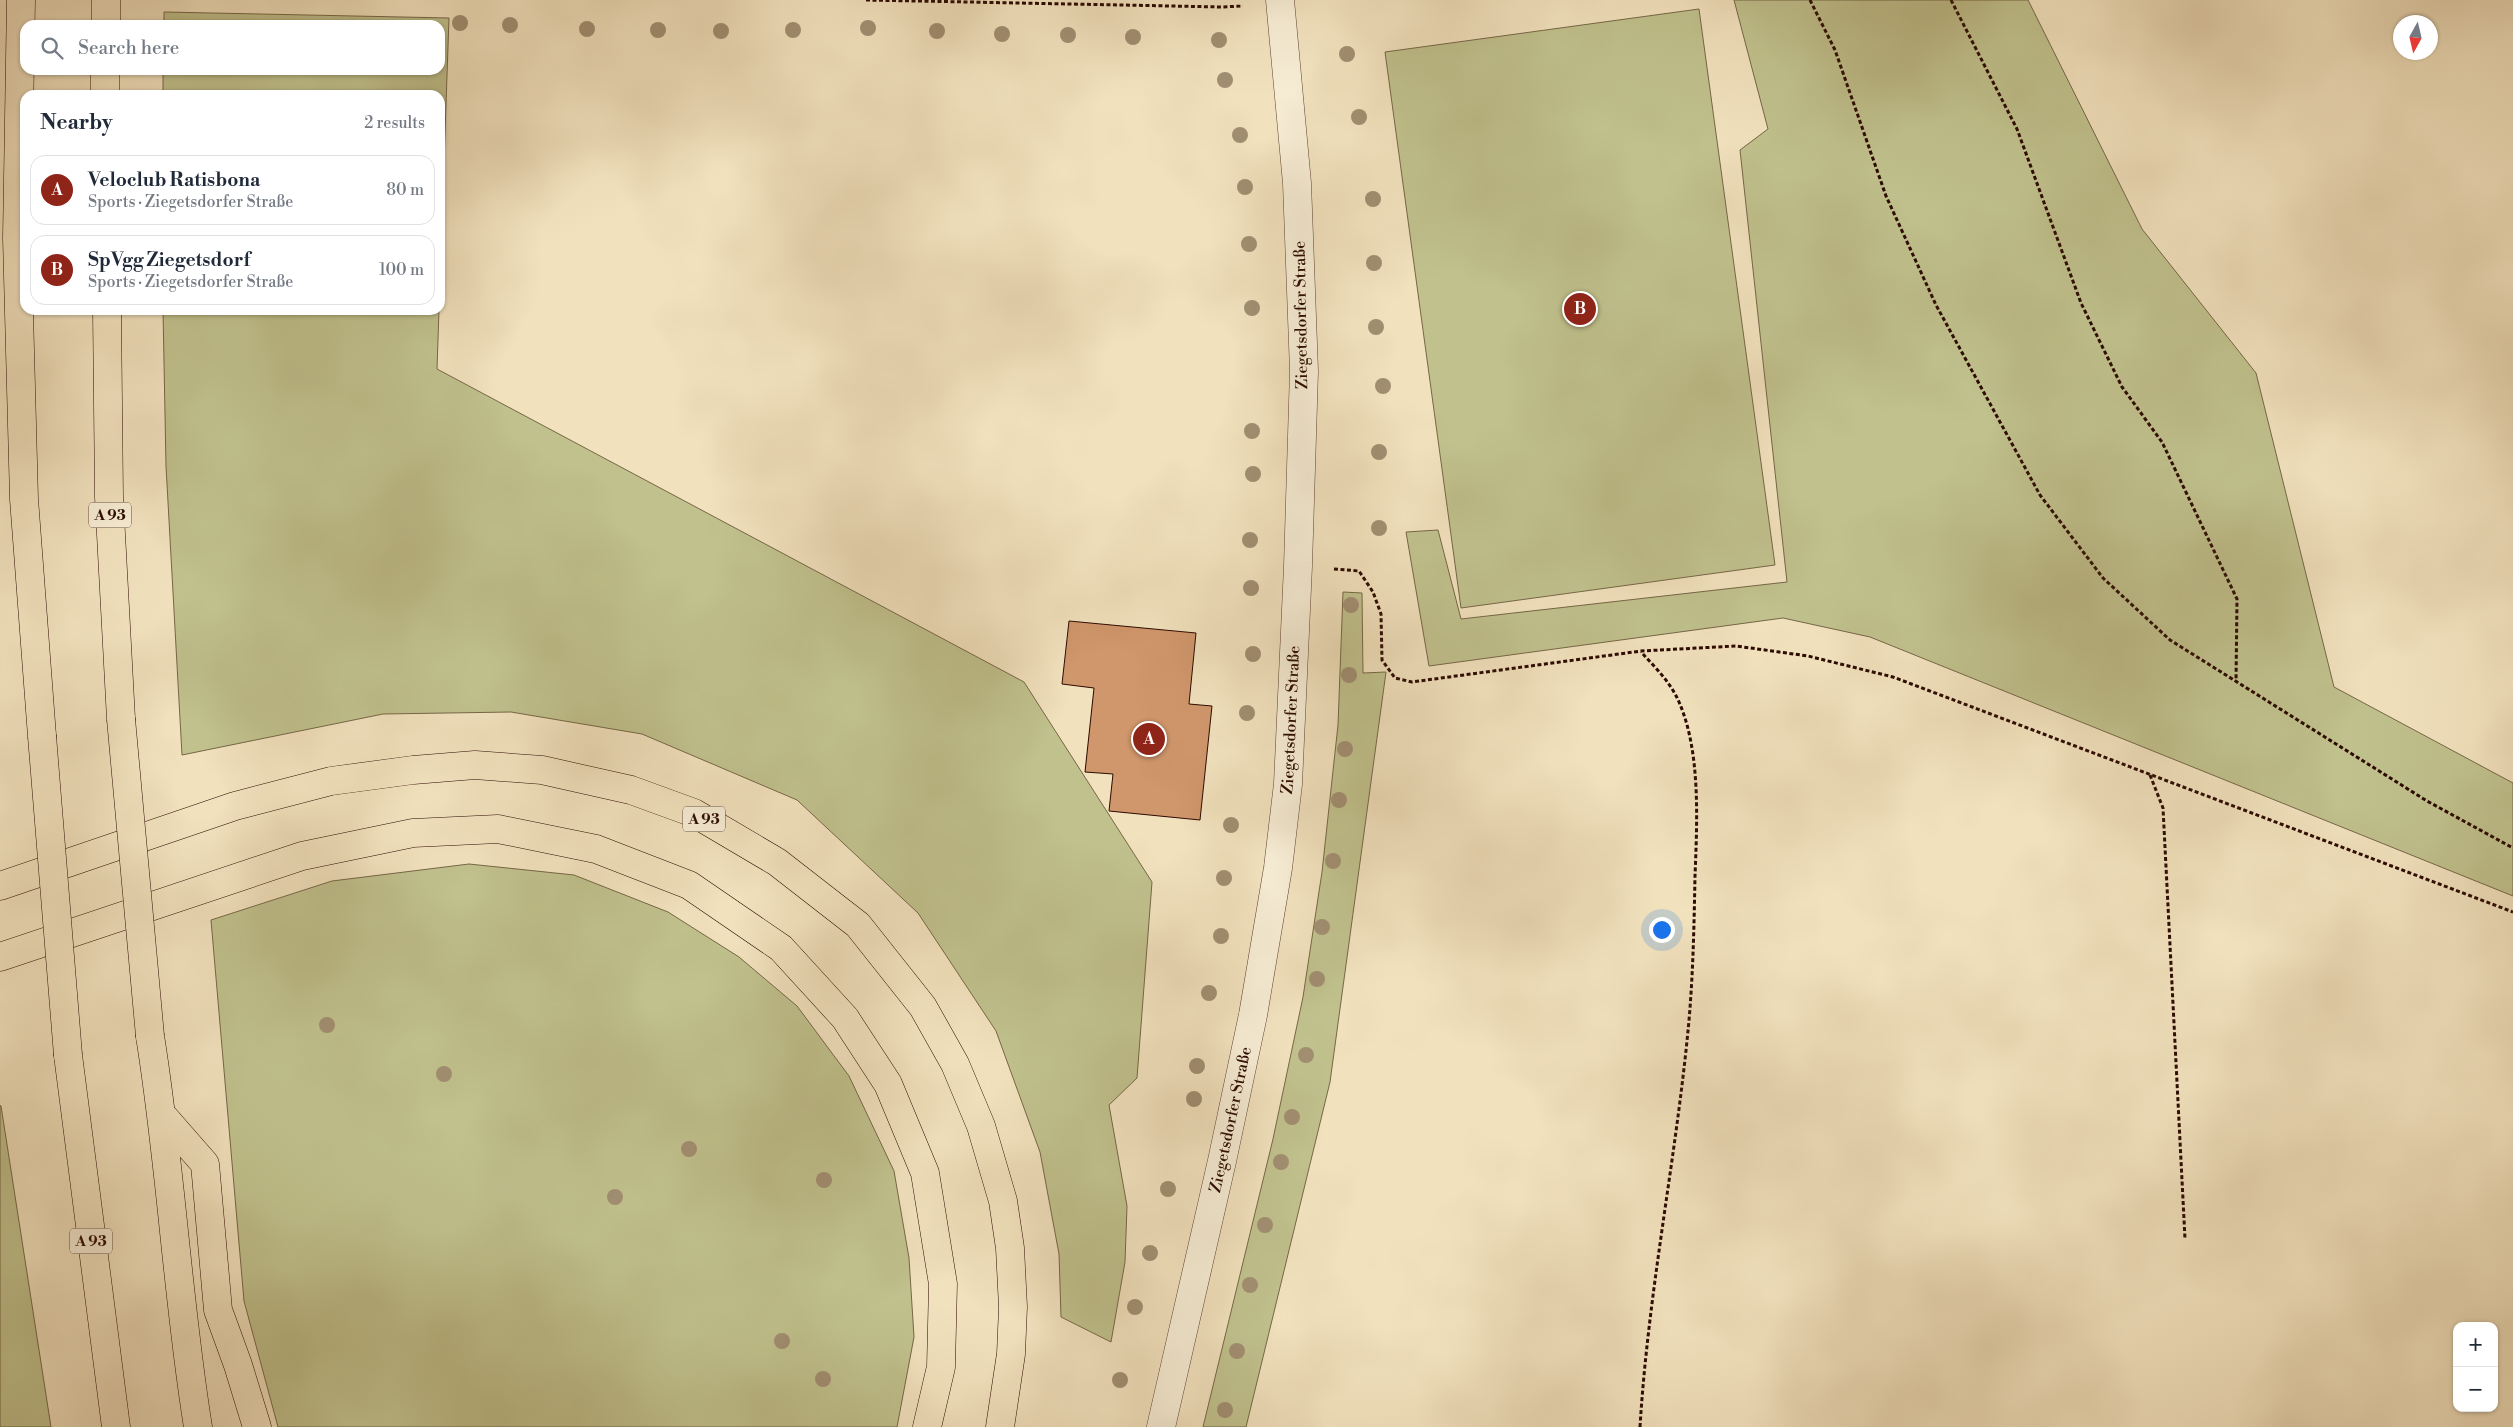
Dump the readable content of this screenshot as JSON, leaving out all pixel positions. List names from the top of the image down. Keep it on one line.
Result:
{"streets":{"highway":["A 93"],"street":["Ziegetsdorfer Straße"]},"north":"bottom","page":{"search":"Search here","heading":["Nearby","2 results"],"list":[{"mark":"A","name":"Veloclub Ratisbona","note":"Sports · Ziegetsdorfer Straße","value":"80 m"},{"mark":"B","name":"SpVgg Ziegetsdorf","note":"Sports · Ziegetsdorfer Straße","value":"100 m"}],"pins":["B","A"],"map_buttons":["+","−"]}}
